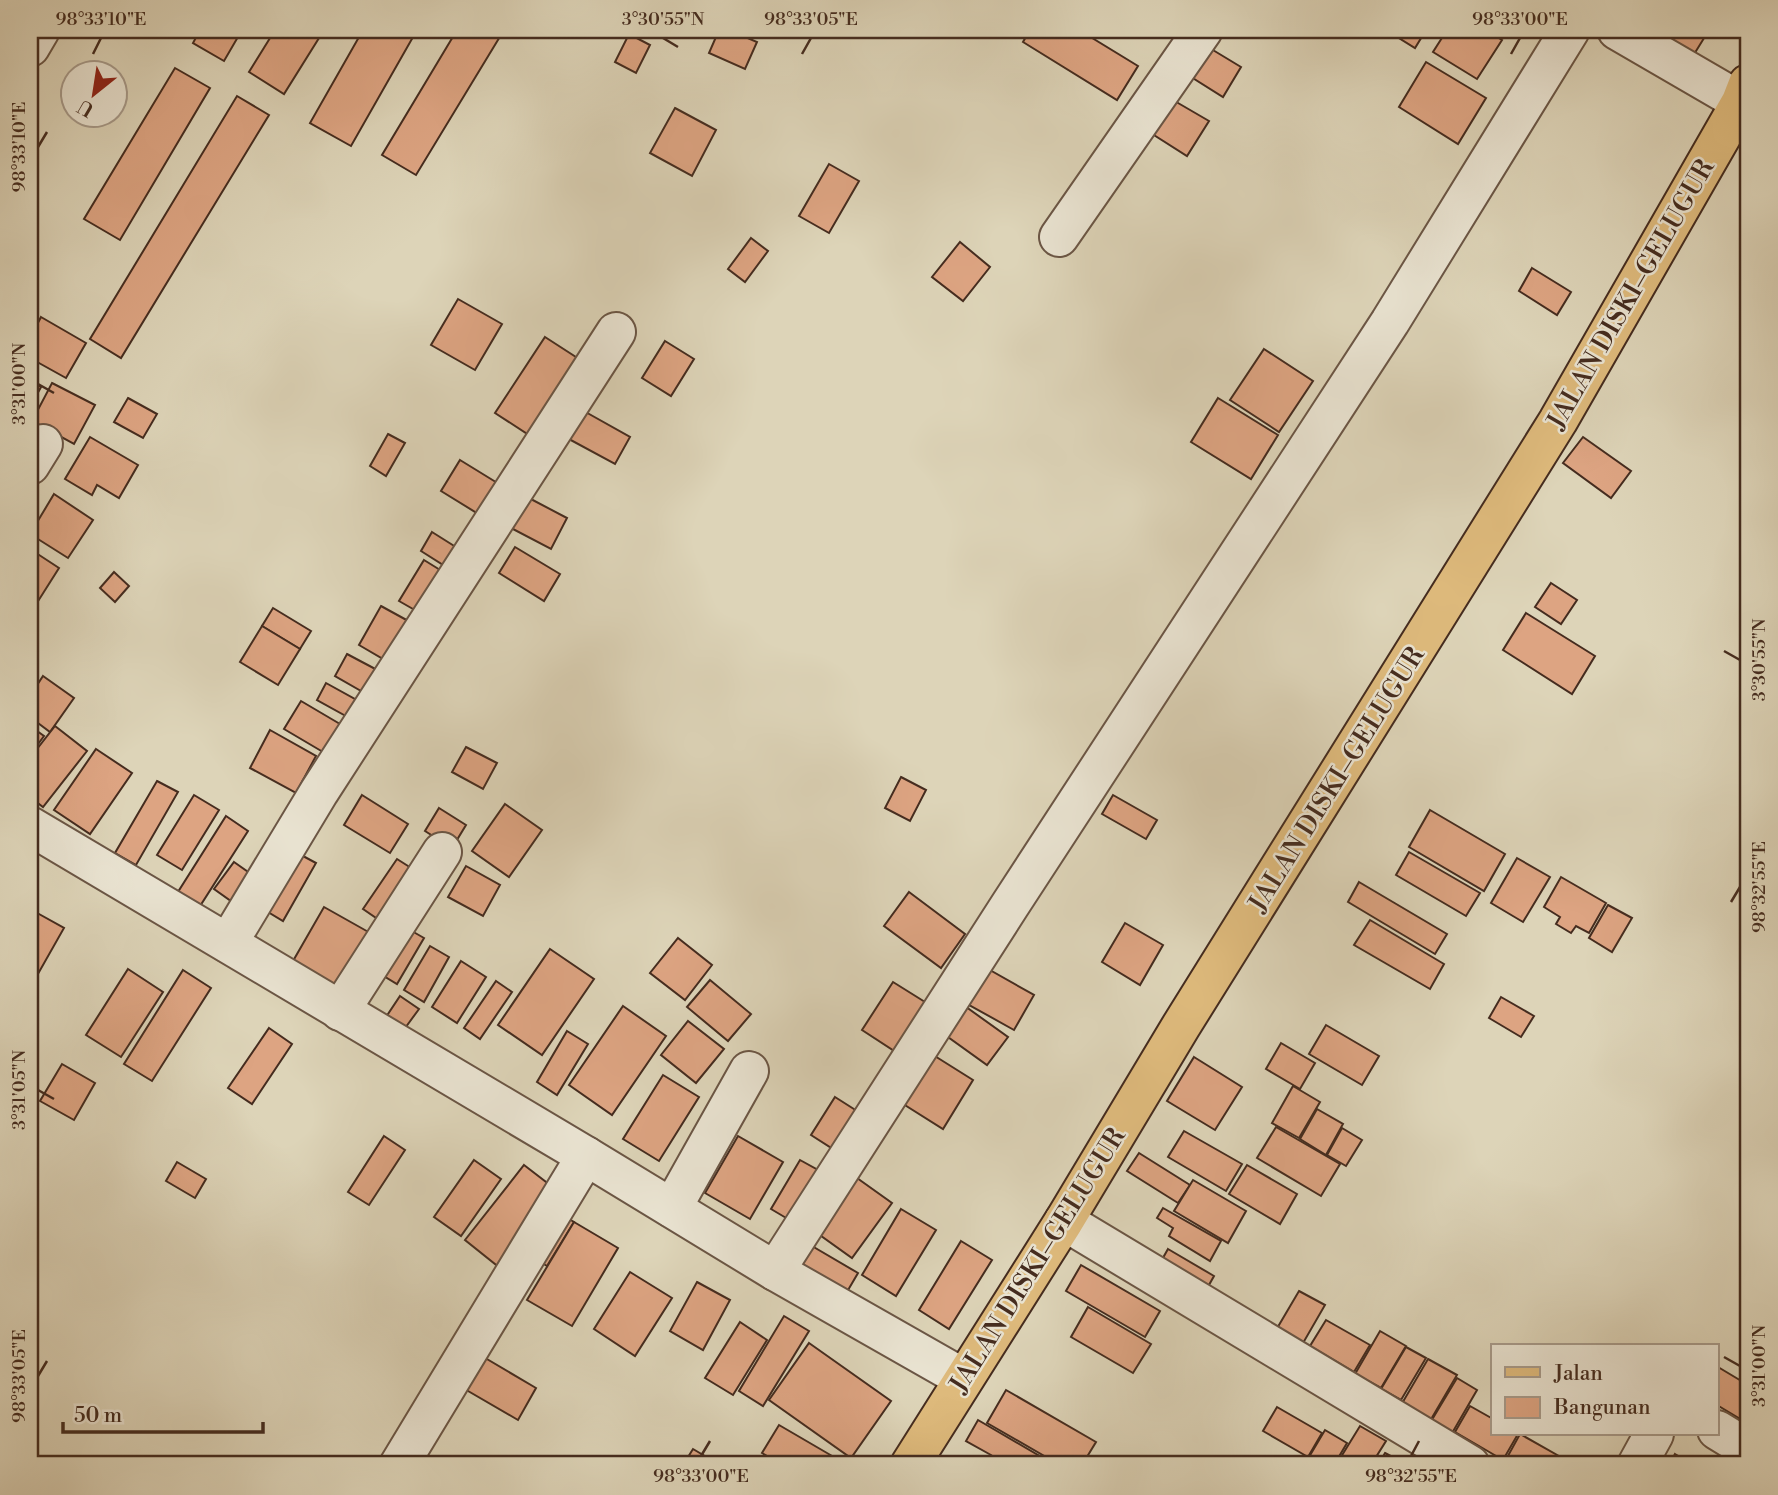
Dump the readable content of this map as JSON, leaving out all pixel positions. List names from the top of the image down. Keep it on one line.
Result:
{"streets":{"main road":["JALAN DISKI–GELUGUR"]},"legend":["Jalan","Bangunan"],"scale_bar":"50 m","north":"bottom left","coordinates":["98°33'10\"E","3°30'55\"N","98°33'05\"E","98°33'00\"E","3°31'00\"N","98°32'55\"E","3°31'05\"N"]}
